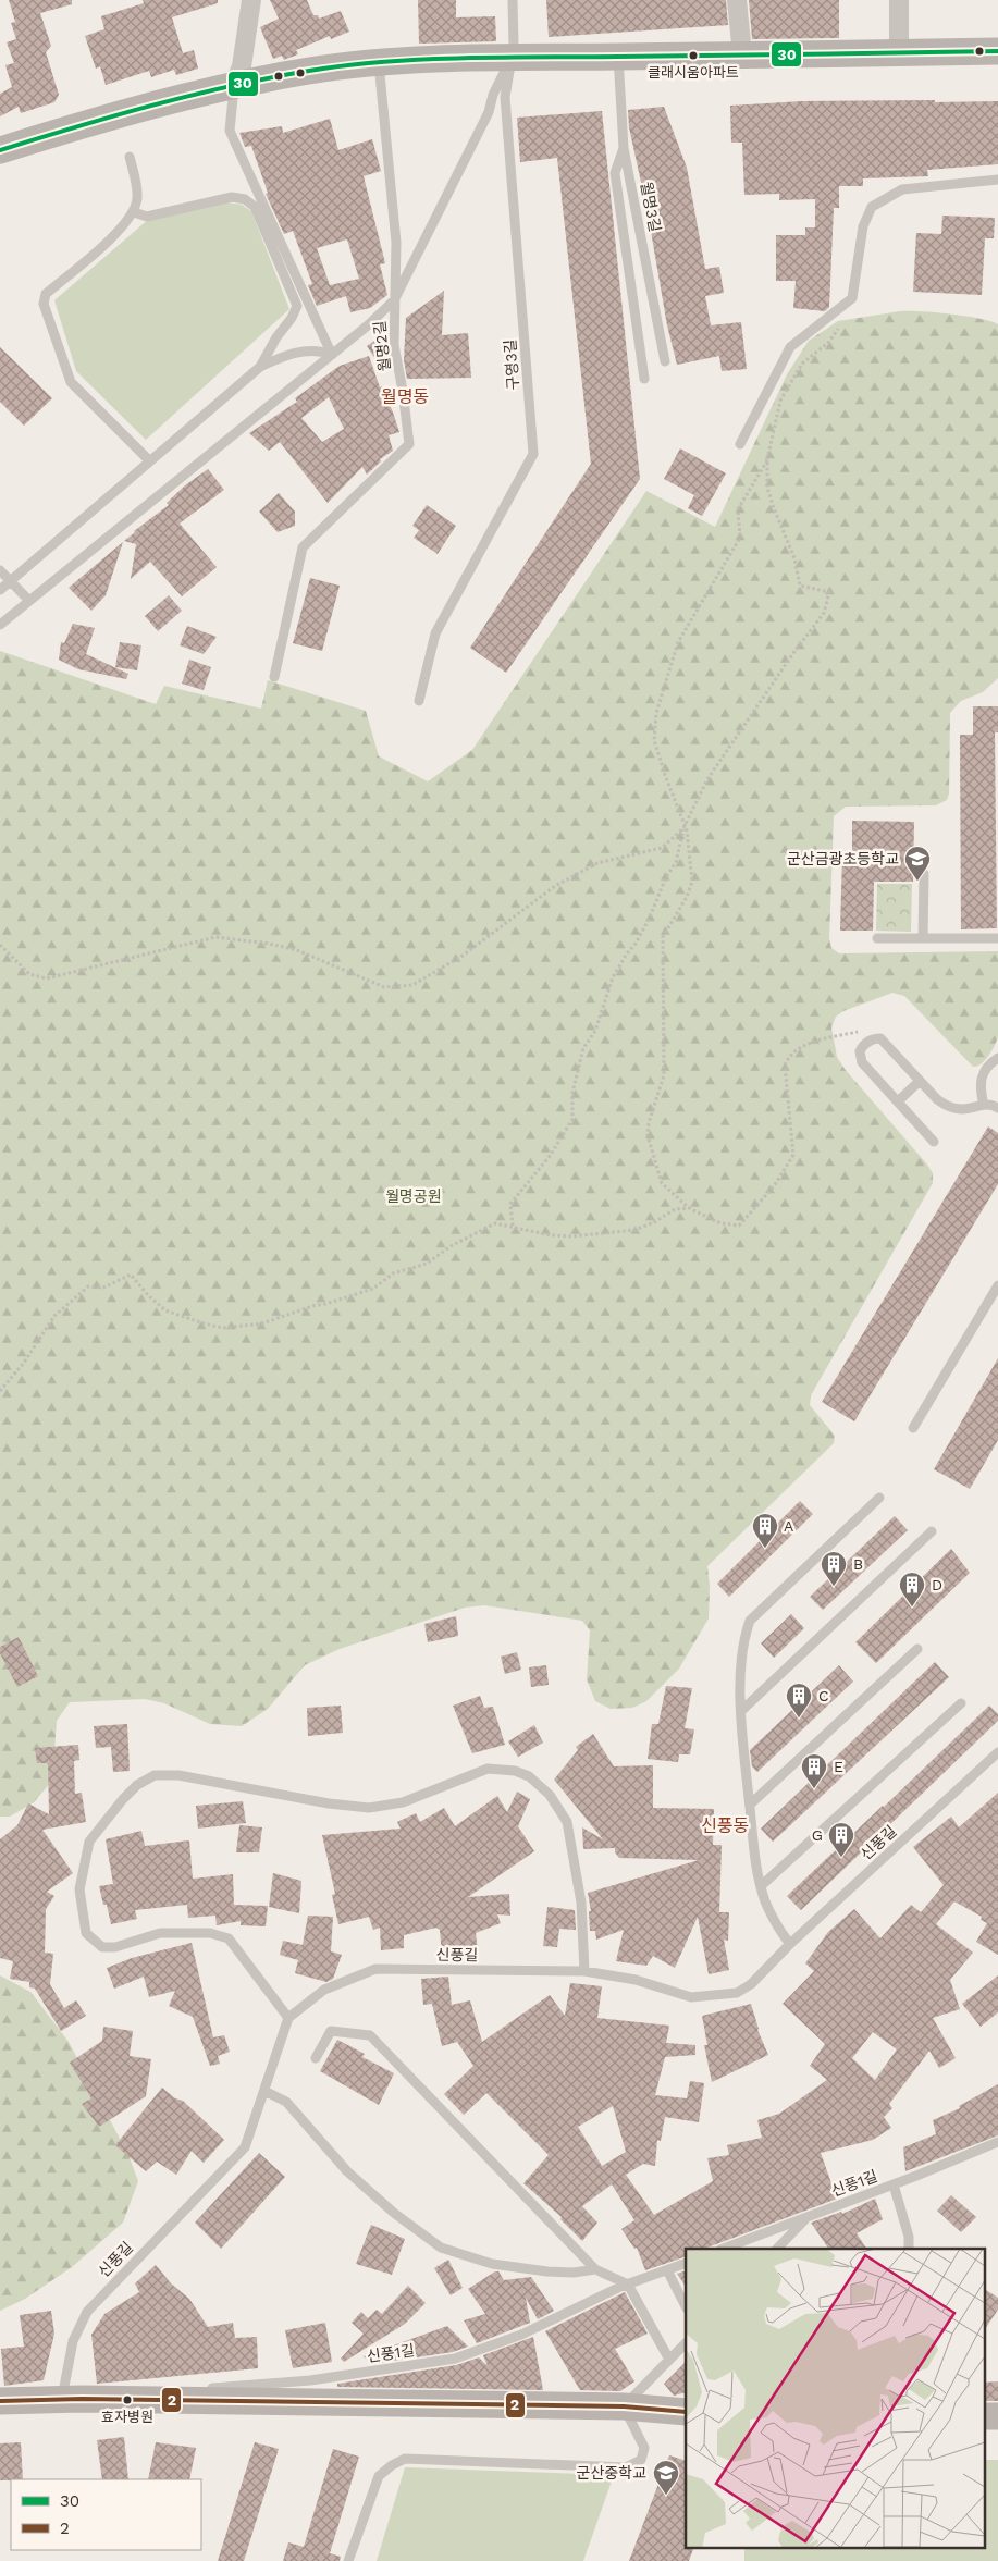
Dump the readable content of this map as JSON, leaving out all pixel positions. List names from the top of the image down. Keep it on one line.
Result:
{"streets":{"lane":["월명3길","월명2길","구영3길","신풍길","신풍1길"]},"crossings":[["신풍길","신풍1길"]],"districts":["월명동","신풍동"],"parks":["월명공원"],"places":{"other":["클래시움아파트","효자병원"],"school or university":["군산금광초등학교","군산중학교"],"building":["A","B","D","C","E","G"]},"lines":["transit line 30","transit line 2"],"legend":["30","2"]}
